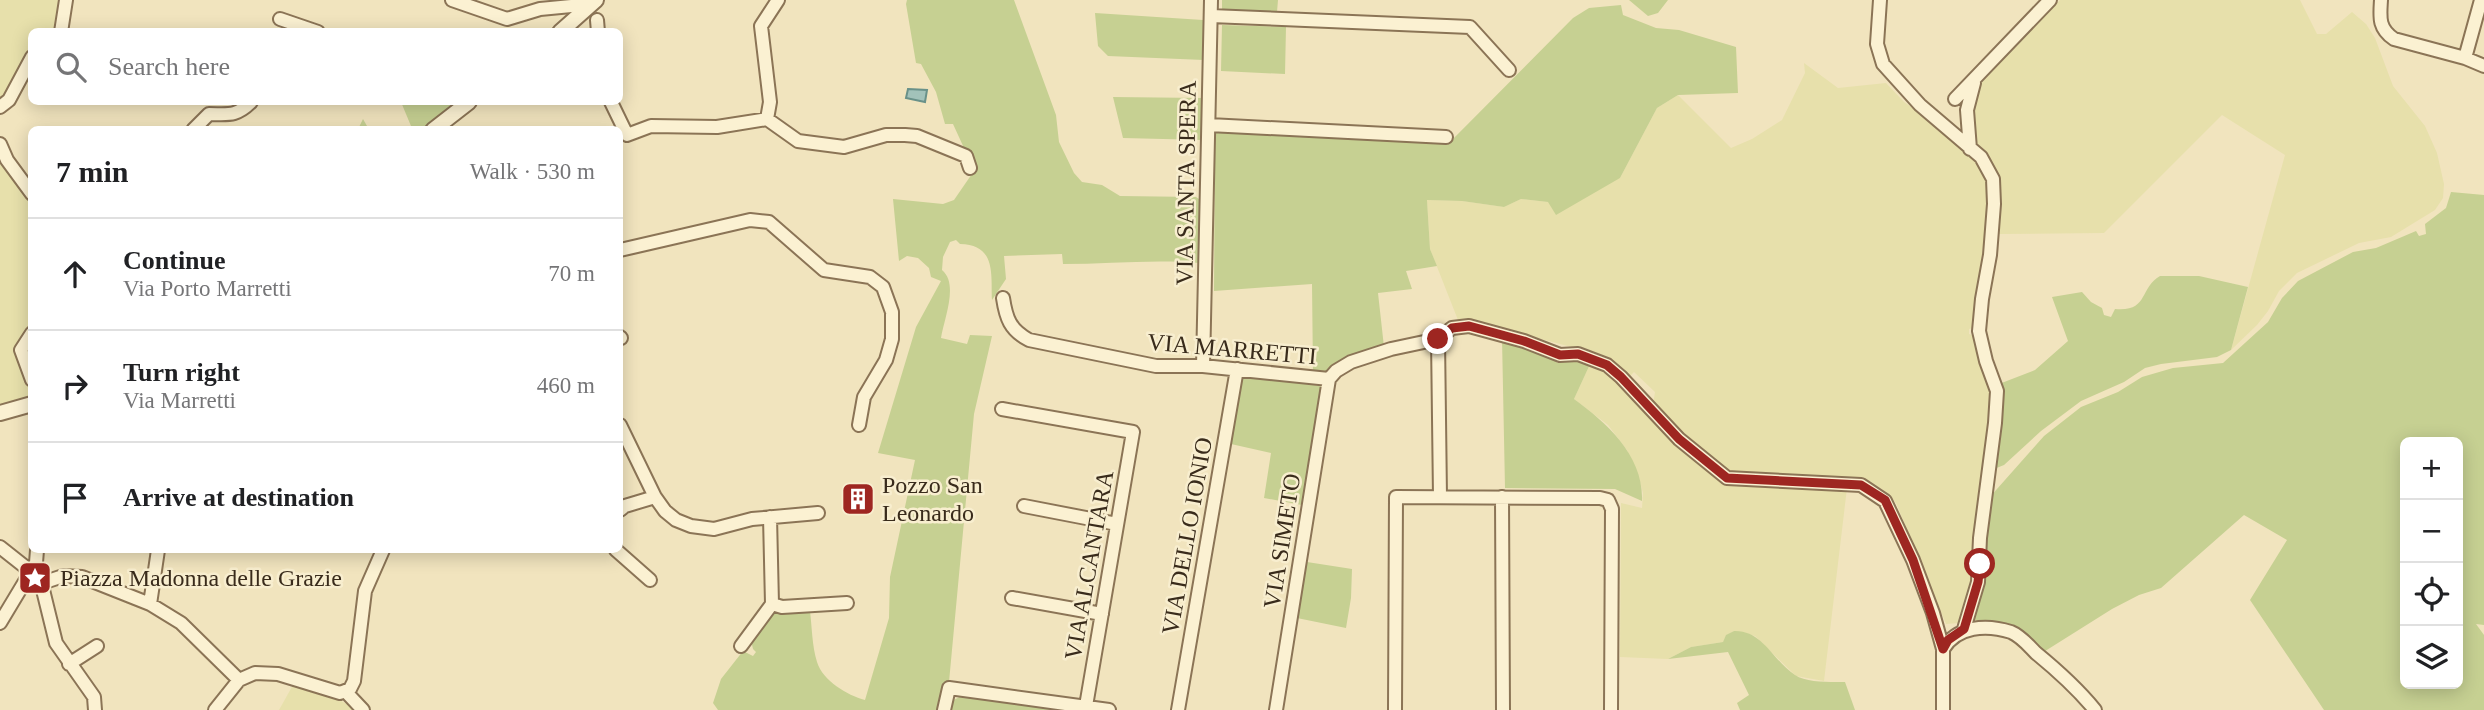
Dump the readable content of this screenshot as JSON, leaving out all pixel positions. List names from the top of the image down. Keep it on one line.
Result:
{"streets":{"street":["VIA SANTA SPERA","VIA MARRETTI","VIA DELLO IONIO","VIA SIMETO","VIA ALCANTARA"]},"crossings":[["VIA SANTA SPERA","VIA MARRETTI"],["VIA MARRETTI","VIA DELLO IONIO"],["VIA MARRETTI","VIA SIMETO"]],"places":{"building":["Pozzo San Leonardo"],"place":["Piazza Madonna delle Grazie"]},"page":{"search":"Search here","heading":["7 min","Walk · 530 m"],"list":[["Continue","Via Porto Marretti","70 m"],["Turn right","Via Marretti","460 m"],"Arrive at destination"],"map_buttons":["+","−"]}}
